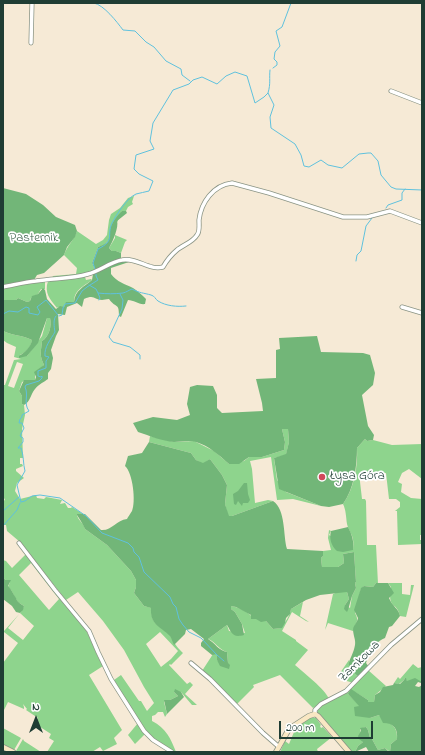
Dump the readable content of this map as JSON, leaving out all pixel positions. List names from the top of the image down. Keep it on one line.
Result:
{"streets":{"street":["Zamkowa"]},"parks":["Pasternik"],"places":["Łysa Góra"],"scale_bar":"200 m","north":"top"}
